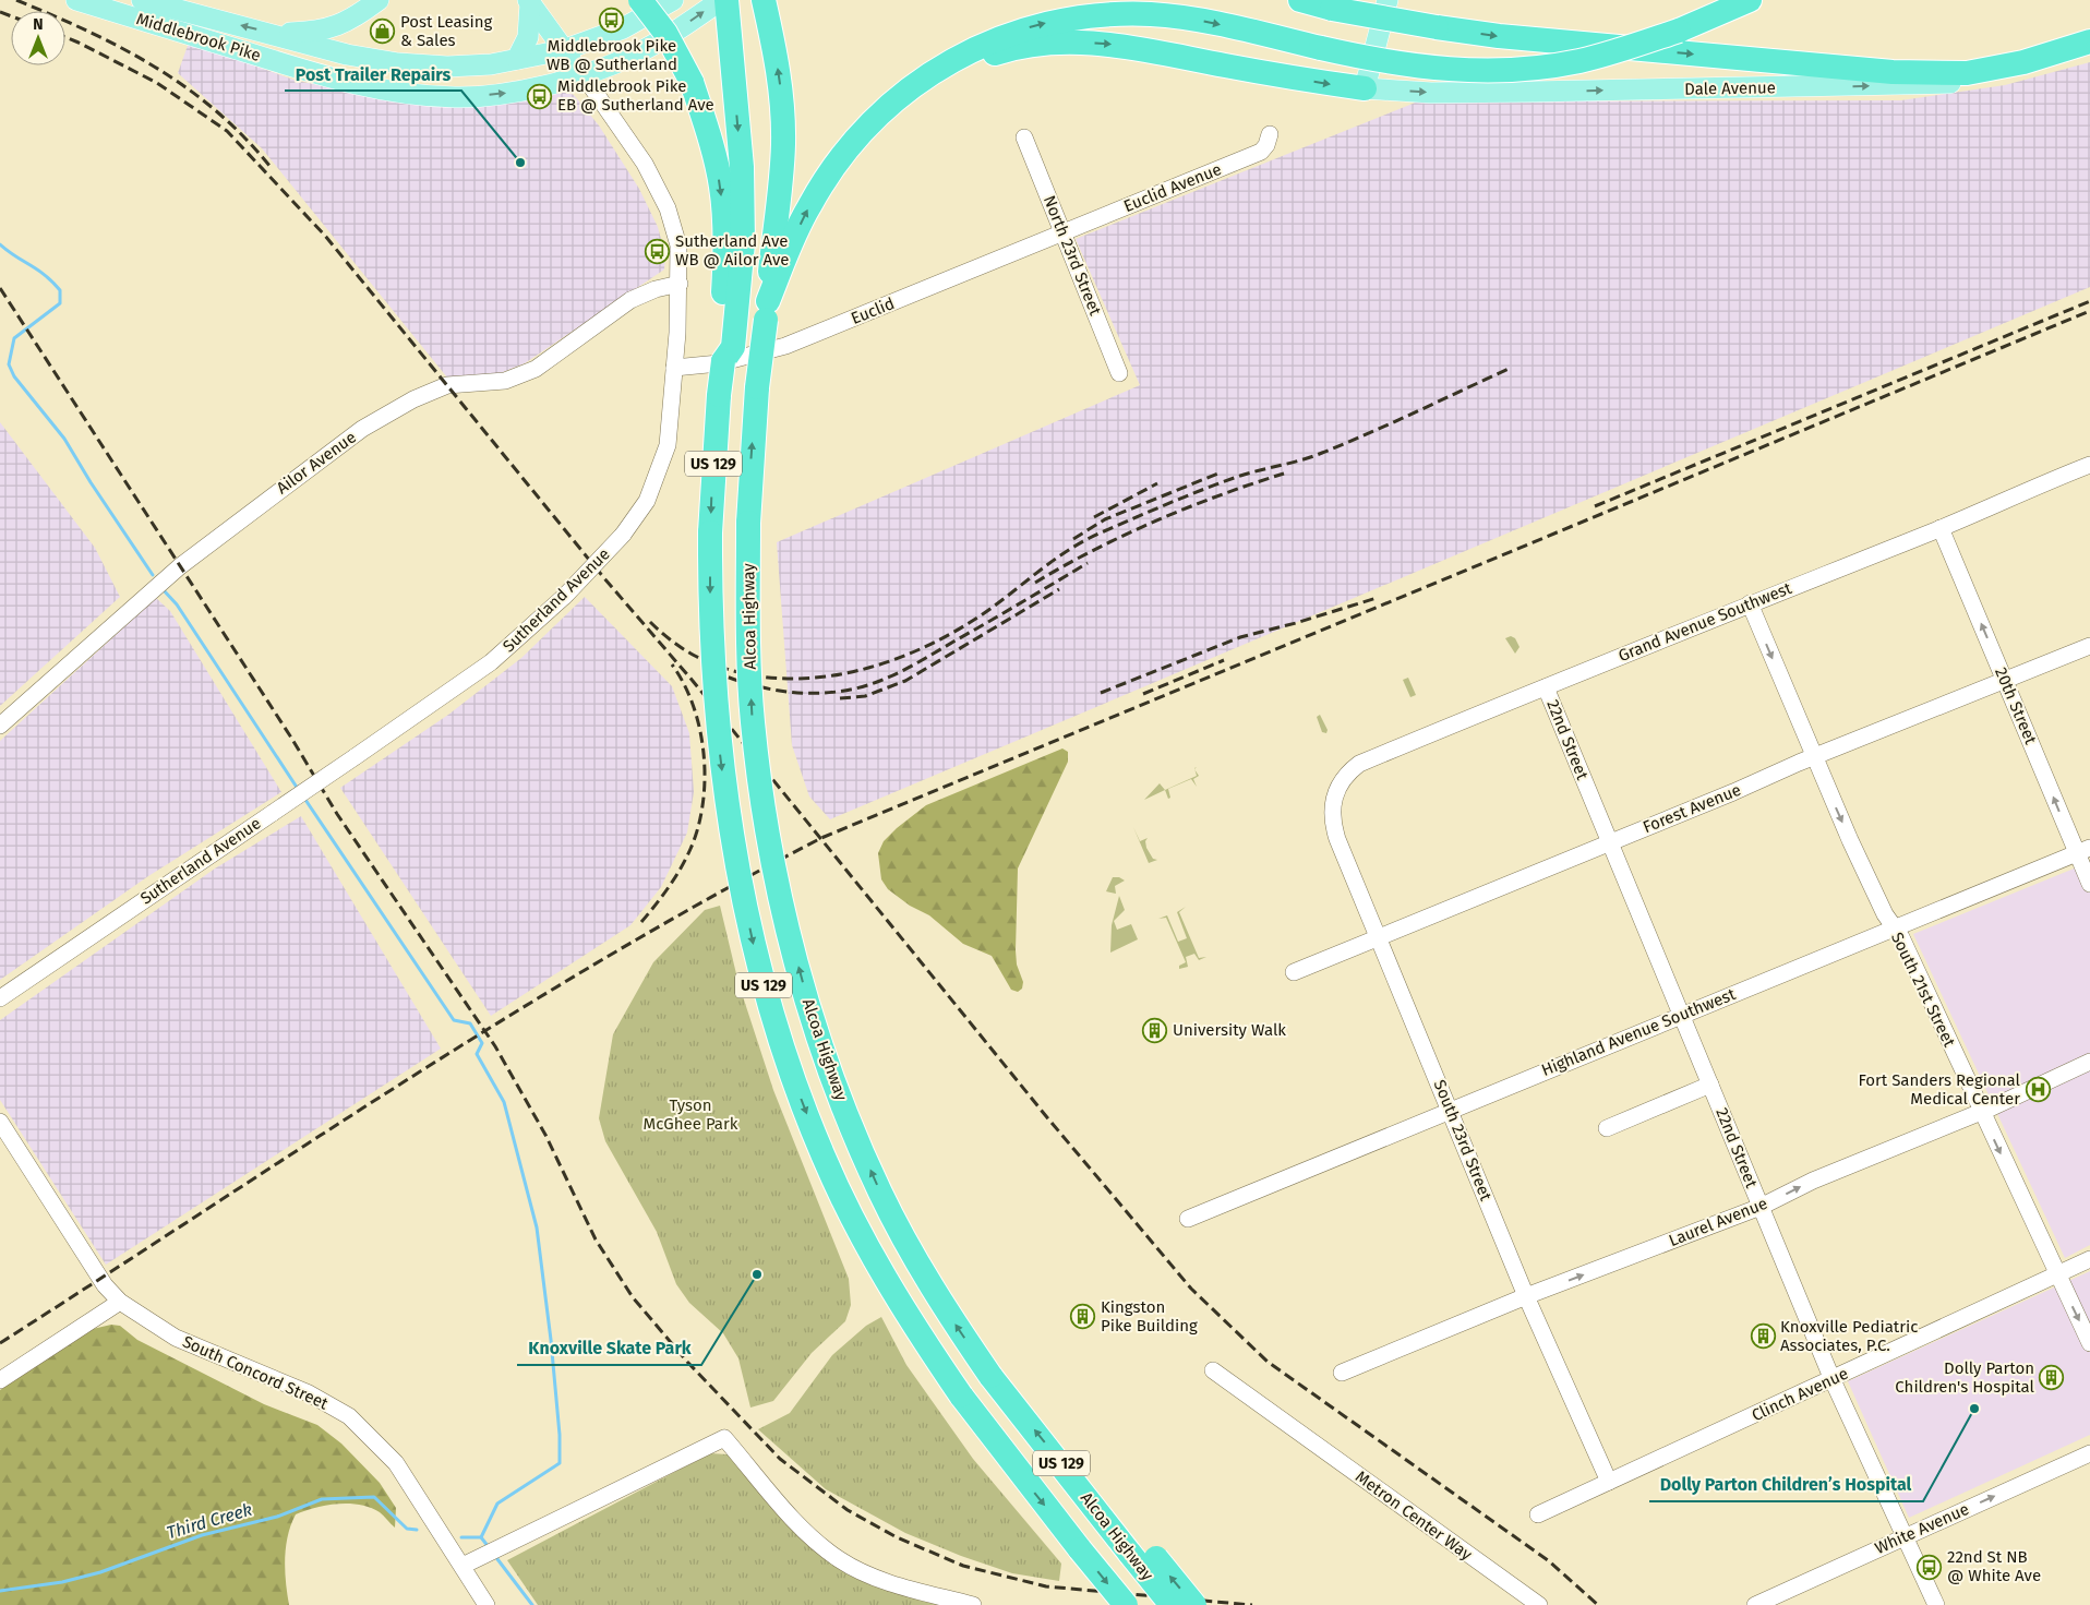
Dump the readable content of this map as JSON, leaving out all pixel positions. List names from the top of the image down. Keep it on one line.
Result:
{"streets":{"highway":["US 129","Alcoa Highway"],"main road":["Middlebrook Pike","Dale Avenue","Sutherland Avenue"],"street":["Euclid Avenue","North 23rd Street","Euclid","Ailor Avenue","Grand Avenue Southwest","20th Street","22nd Street","Forest Avenue","South 21st Street","Highland Avenue Southwest","South 23rd Street","Laurel Avenue","South Concord Street","Clinch Avenue","Metron Center Way","White Avenue"]},"crossings":[["Middlebrook Pike","Sutherland Avenue"],["Euclid Avenue","North 23rd Street"],["Euclid Avenue","Euclid"],["North 23rd Street","Euclid"],["Euclid","Sutherland Avenue"],["Ailor Avenue","Sutherland Avenue"],["Grand Avenue Southwest","20th Street"],["Grand Avenue Southwest","22nd Street"],["Grand Avenue Southwest","South 21st Street"],["Grand Avenue Southwest","South 23rd Street"],["20th Street","Forest Avenue"],["20th Street","Highland Avenue Southwest"],["22nd Street","Forest Avenue"],["22nd Street","Highland Avenue Southwest"],["22nd Street","Laurel Avenue"],["22nd Street","Clinch Avenue"],["22nd Street","White Avenue"],["Forest Avenue","South 21st Street"],["Forest Avenue","South 23rd Street"],["South 21st Street","Highland Avenue Southwest"],["South 21st Street","Laurel Avenue"],["South 21st Street","Clinch Avenue"],["Highland Avenue Southwest","South 23rd Street"],["South 23rd Street","Laurel Avenue"],["South 23rd Street","Clinch Avenue"]],"one_way":["Dale Avenue","20th Street","South 21st Street","Laurel Avenue","White Avenue"],"water":["Third Creek"],"parks":["Tyson McGhee Park"],"places":{"bus stop":["Middlebrook Pike WB @ Sutherland","Middlebrook Pike EB @ Sutherland Ave","Sutherland Ave WB @ Ailor Ave","22nd St NB @ White Ave"],"shop":["Post Leasing & Sales"],"other":["Post Trailer Repairs","Knoxville Skate Park","Dolly Parton Children’s Hospital"],"building":["University Walk","Kingston Pike Building","Knoxville Pediatric Associates, P.C.","Dolly Parton Children's Hospital"],"hospital":["Fort Sanders Regional Medical Center"]},"north":"top"}
